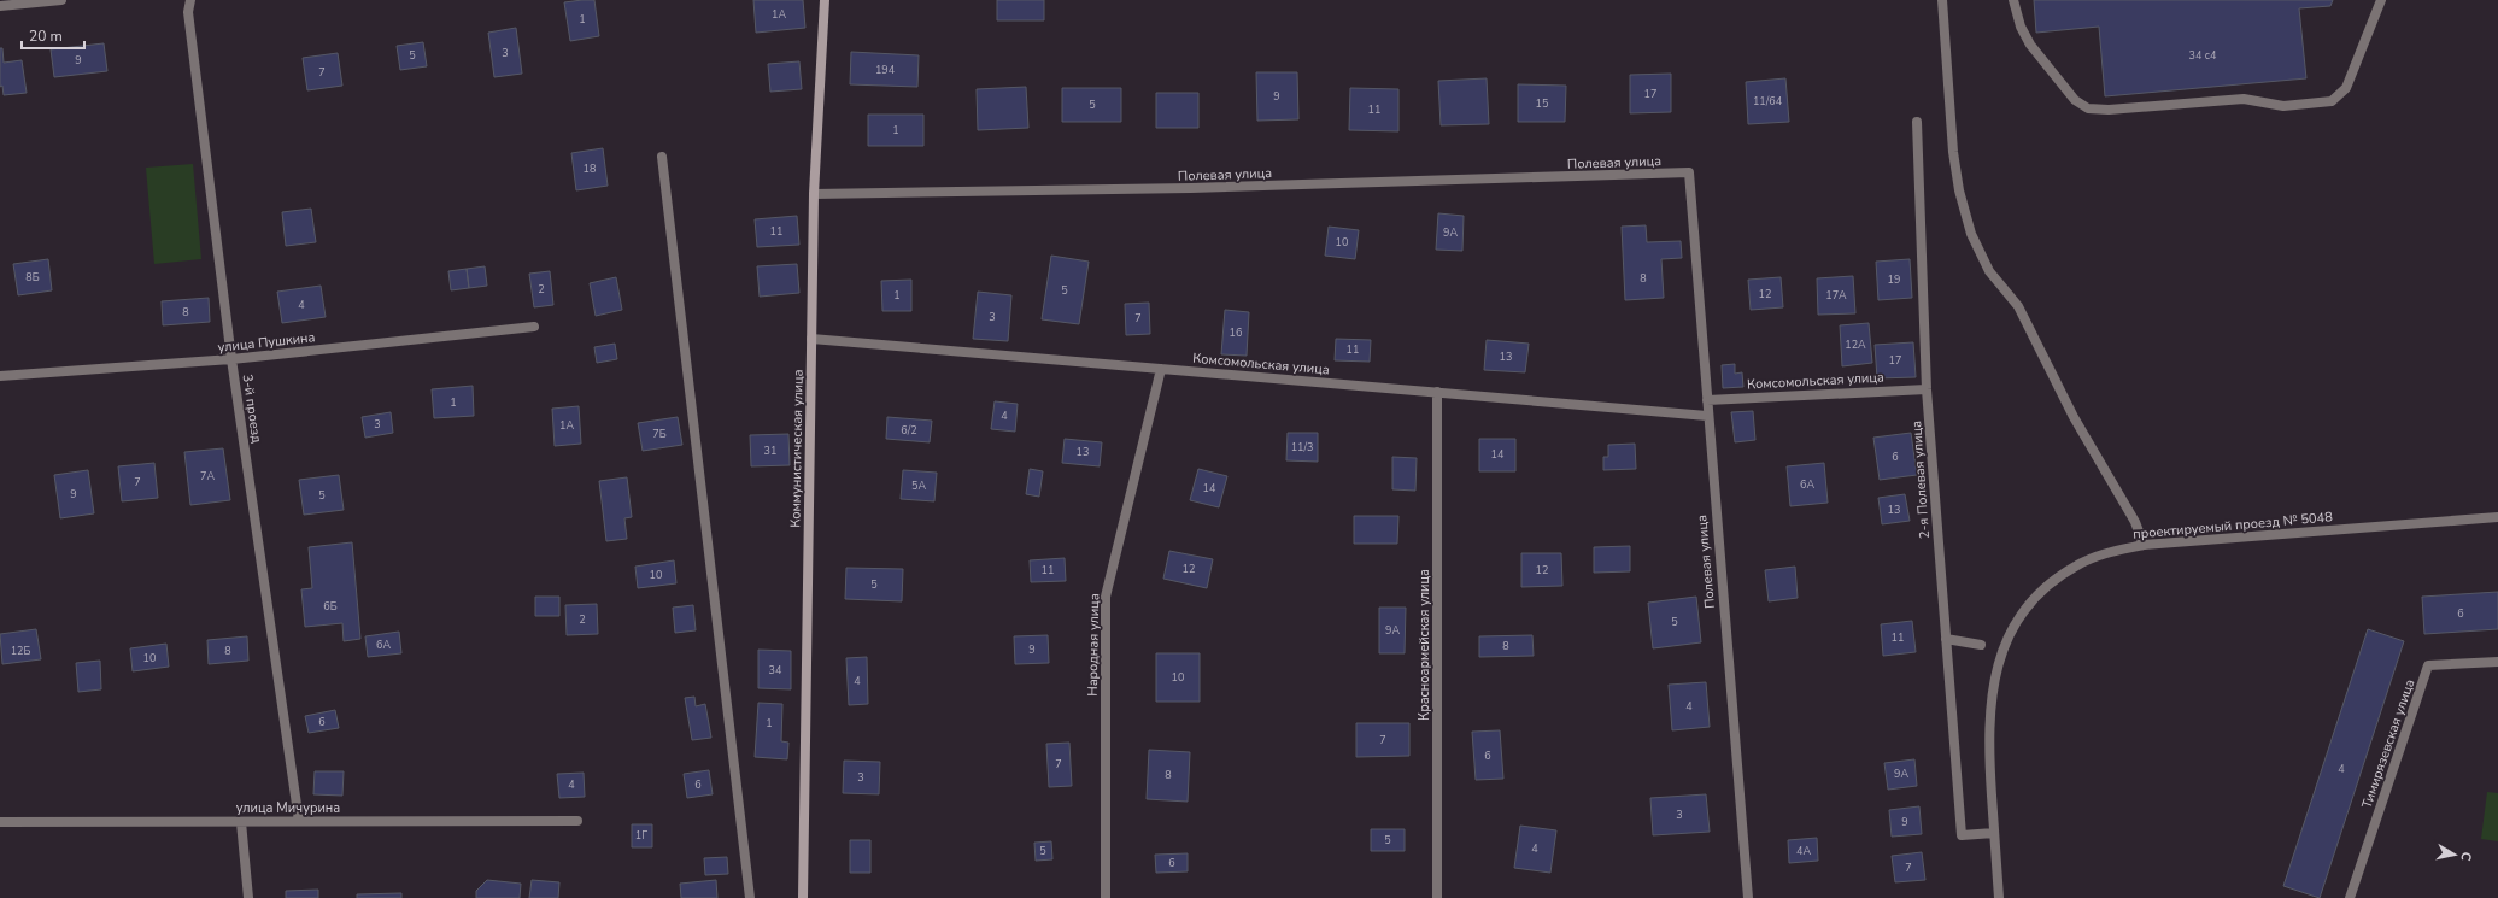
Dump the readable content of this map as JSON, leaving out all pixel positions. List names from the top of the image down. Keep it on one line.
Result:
{"streets":{"street":["Полевая улица","улица Пушкина","Комсомольская улица","3-й проезд","Коммунистическая улица","2-я Полевая улица","проектируемый проезд № 5048","Народная улица","Красноармейская улица","Тимирязевская улица","улица Мичурина"]},"crossings":[["Полевая улица","Комсомольская улица"],["Полевая улица","Коммунистическая улица"],["улица Пушкина","3-й проезд"],["Комсомольская улица","Коммунистическая улица"],["Комсомольская улица","2-я Полевая улица"],["Комсомольская улица","Народная улица"],["Комсомольская улица","Красноармейская улица"],["3-й проезд","улица Мичурина"],["2-я Полевая улица","проектируемый проезд № 5048"]],"house_numbers":["1А","1","3","5","34 с4","9","194","7","17","9","11/64","15","5","11","1","18","11","9А","10","8Б","8","19","2","5","12","1","17А","4","8","3","7","16","12А","11","13","17","1","4","3","1А","6/2","7Б","11/3","31","13","14","6","7А","7","6А","5А","14","9","5","13","12","11","12","10","5","6Б","6","2","5","9А","11","6А","8","9","12Б","8","10","34","10","4","4","6","1","7","6","7","4","9А","8","3","4","6","3","9","1Г","5","4","5","4А","6","7"],"scale_bar":"20 m","north":"right"}
